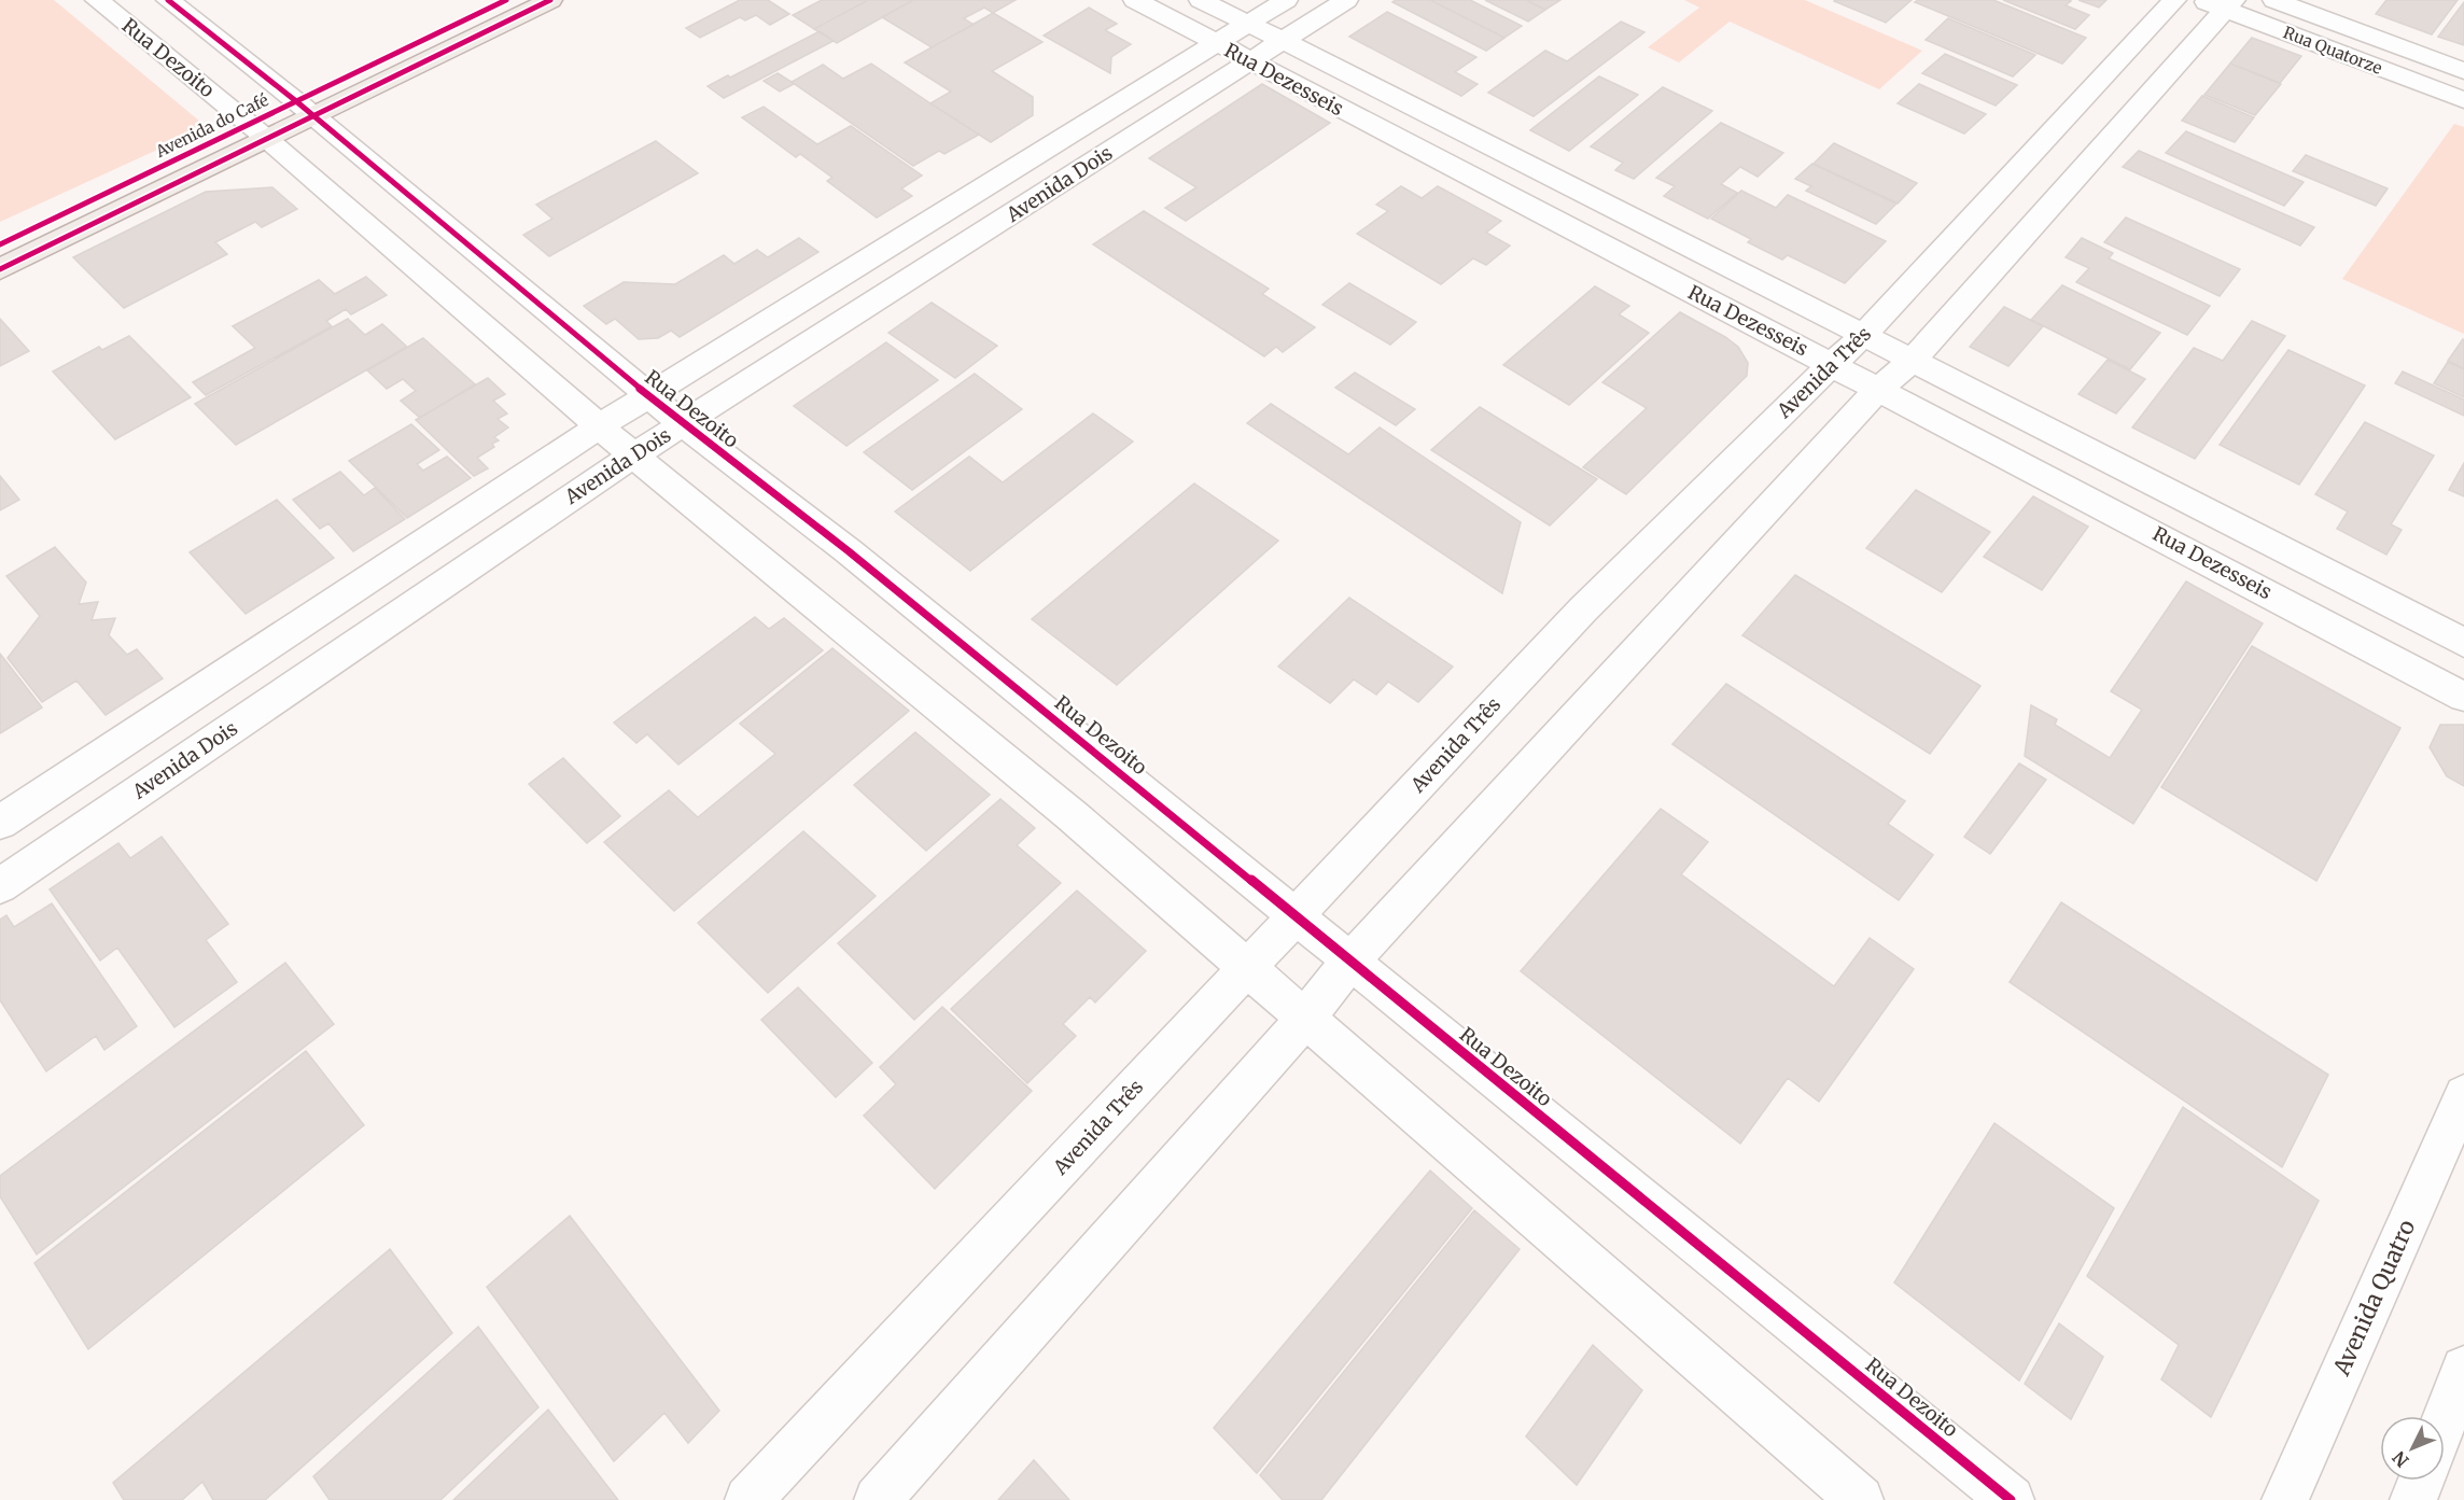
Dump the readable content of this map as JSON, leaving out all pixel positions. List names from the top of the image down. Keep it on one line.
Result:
{"streets":{"main road":["Avenida do Café"],"street":["Rua Quatorze","Rua Dezoito","Rua Dezesseis","Avenida Dois","Avenida Três","Avenida Quatro"]},"crossings":[["Rua Dezoito","Avenida do Café"],["Rua Dezoito","Avenida Dois"],["Rua Dezoito","Avenida Três"],["Rua Dezesseis","Avenida Dois"],["Rua Dezesseis","Avenida Três"]],"north":"bottom left"}
